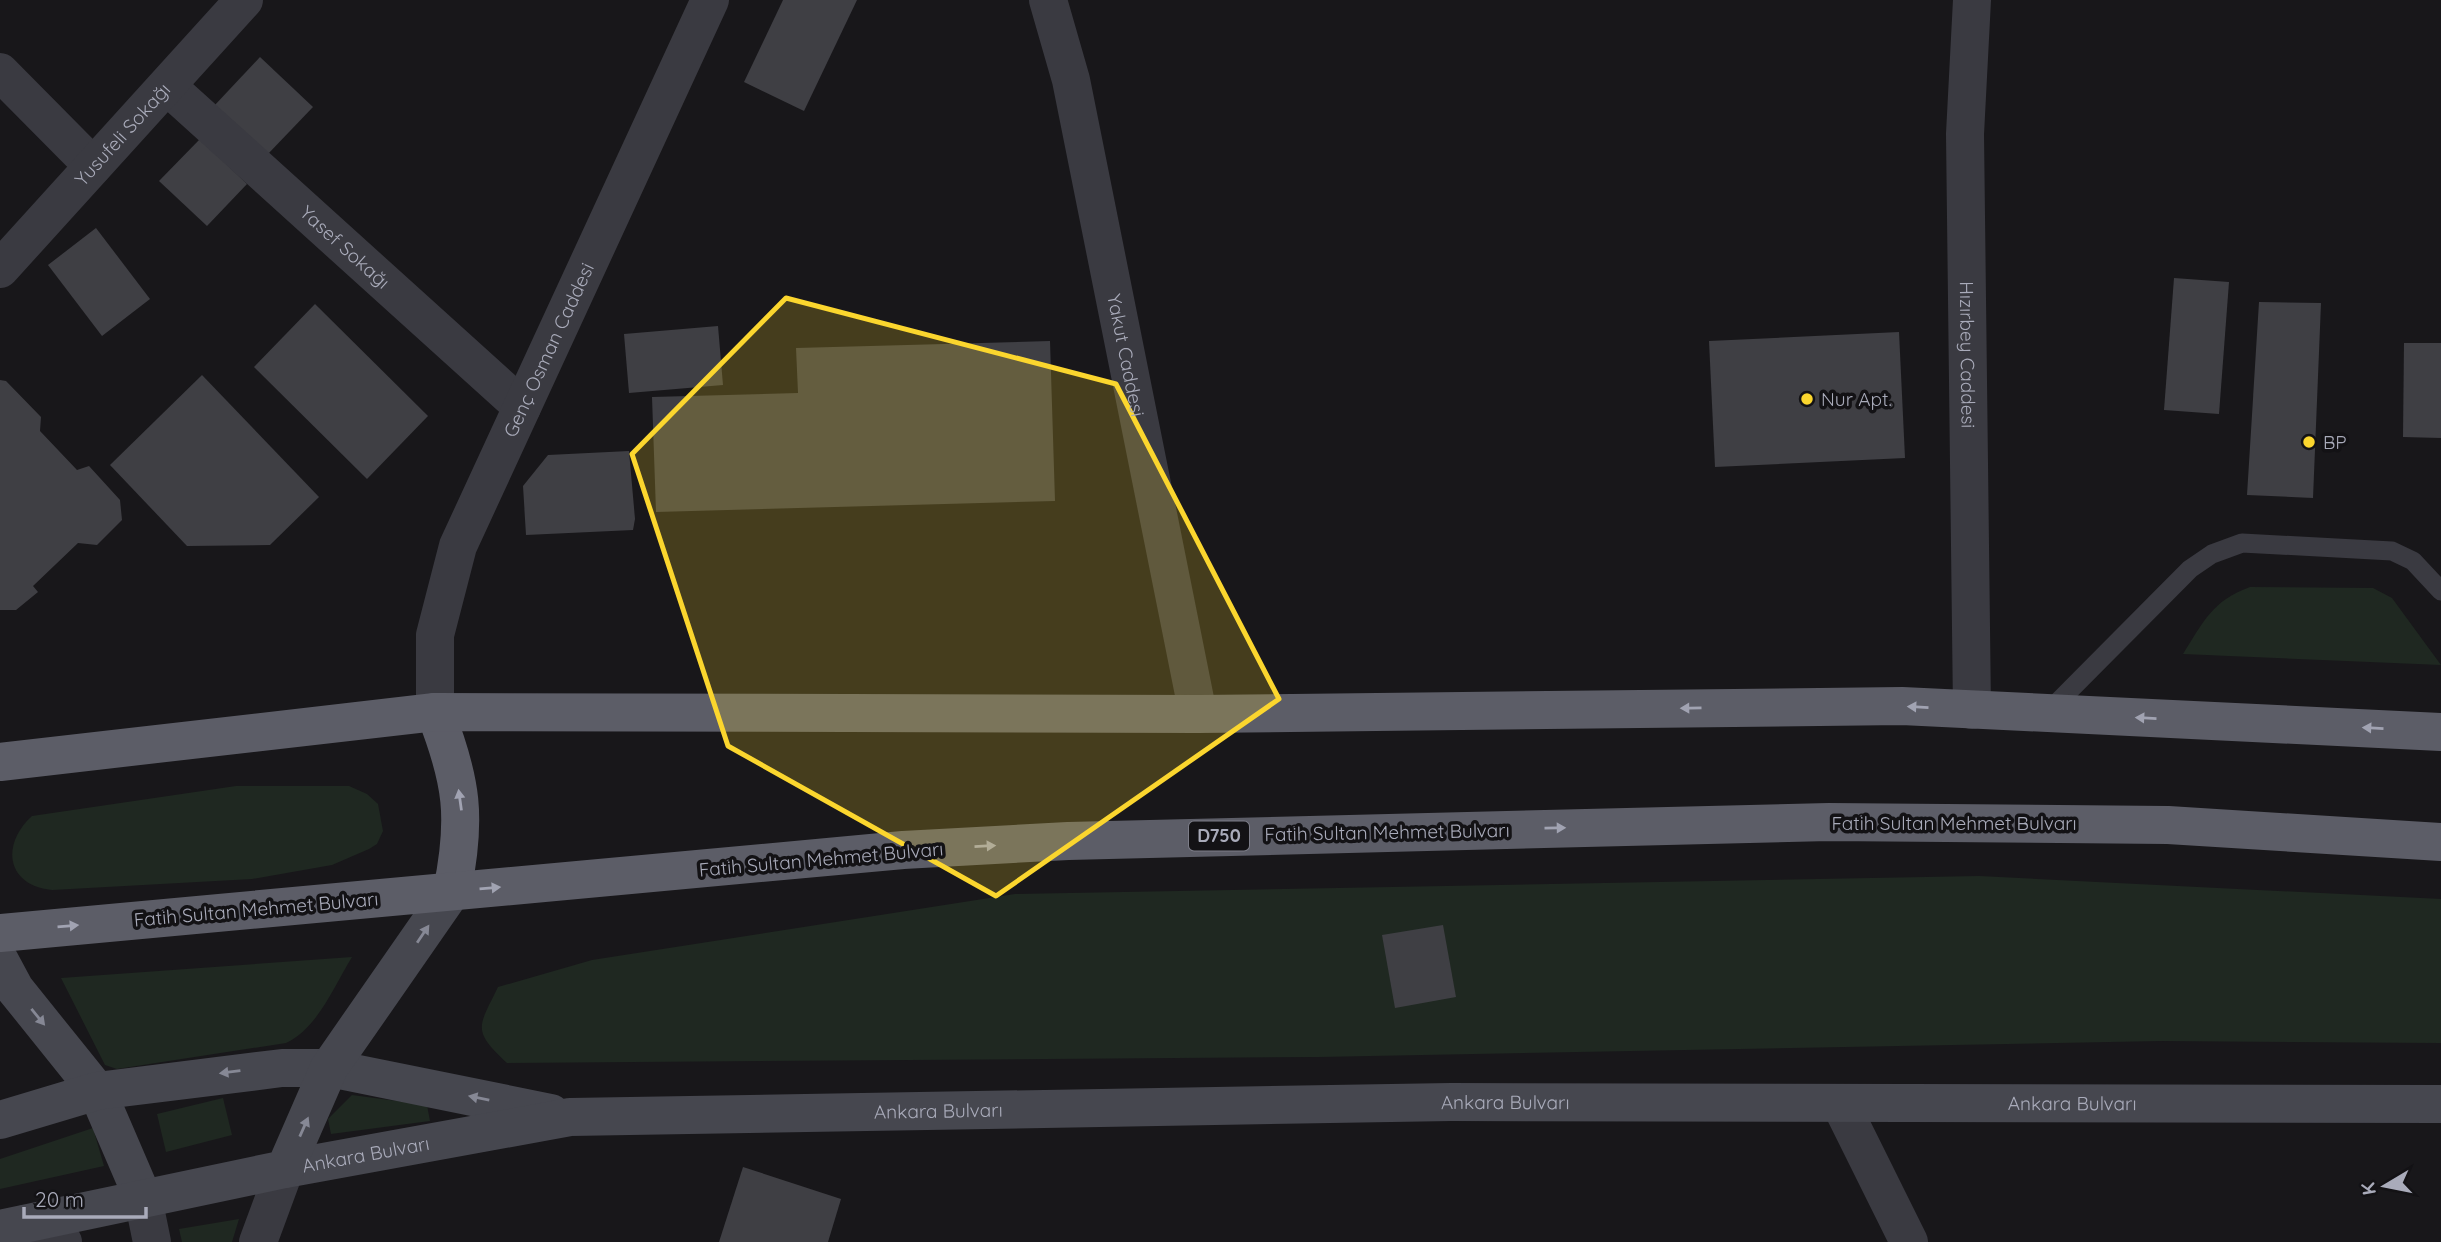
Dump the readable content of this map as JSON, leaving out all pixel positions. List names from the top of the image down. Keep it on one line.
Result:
{"streets":{"highway":["Fatih Sultan Mehmet Bulvarı","D750"],"main road":["Ankara Bulvarı"],"street":["Yusufeli Sokağı","Yasef Sokağı","Genç Osman Caddesi","Hızırbey Caddesi","Yakut Caddesi"]},"crossings":[["Yusufeli Sokağı","Yasef Sokağı"],["Yasef Sokağı","Genç Osman Caddesi"],["Fatih Sultan Mehmet Bulvarı","Ankara Bulvarı"]],"places":["Nur Apt.","BP"],"scale_bar":"20 m","north":"left"}
